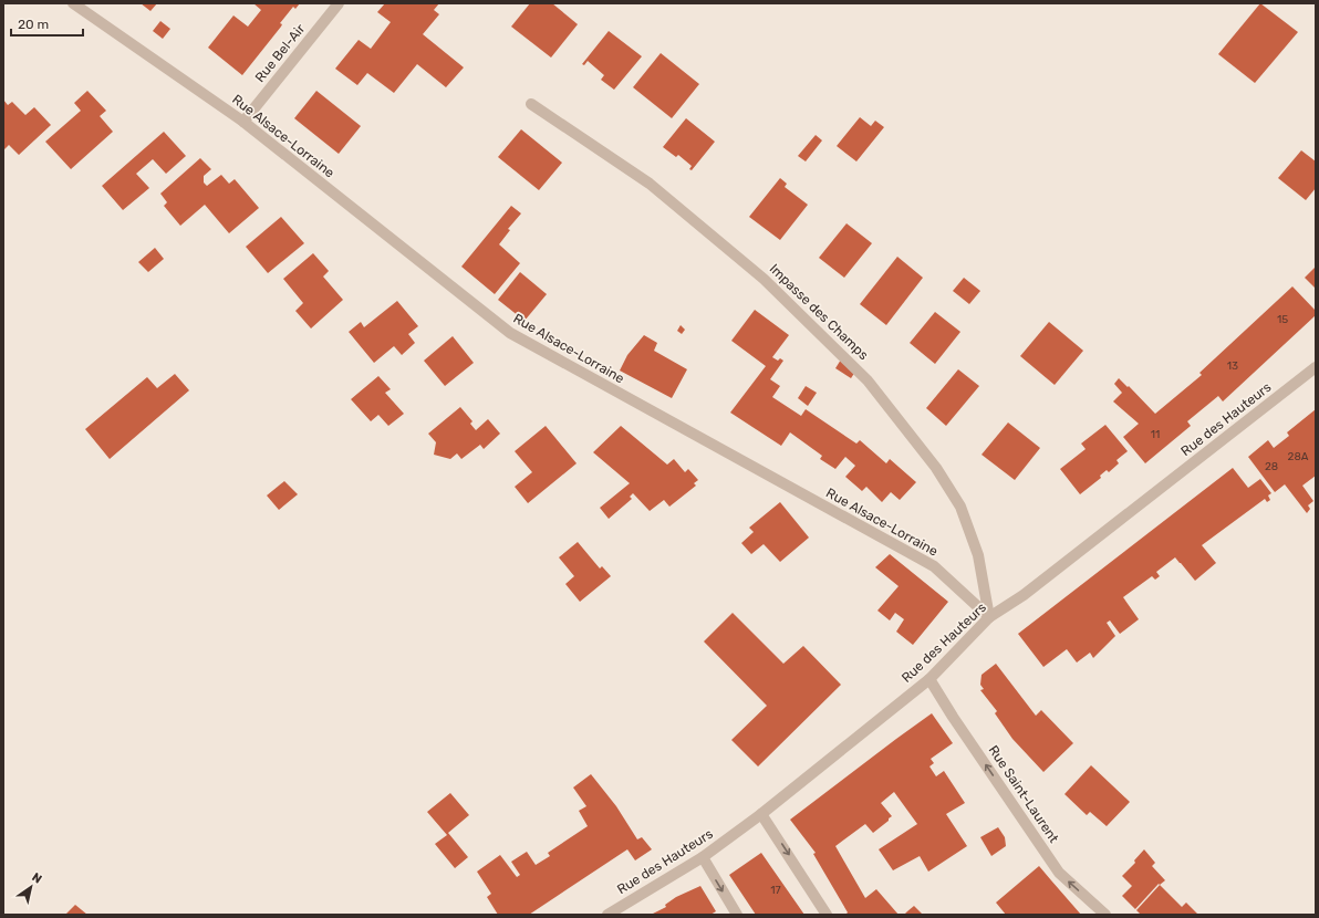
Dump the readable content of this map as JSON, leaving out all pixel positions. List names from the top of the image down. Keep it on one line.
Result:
{"streets":{"street":["Rue Bel-Air","Rue Alsace-Lorraine","Impasse des Champs","Rue des Hauteurs","Rue Saint-Laurent"]},"crossings":[["Rue Bel-Air","Rue Alsace-Lorraine"],["Rue Alsace-Lorraine","Impasse des Champs"],["Rue Alsace-Lorraine","Rue des Hauteurs"],["Impasse des Champs","Rue des Hauteurs"],["Rue des Hauteurs","Rue Saint-Laurent"]],"one_way":["Rue Saint-Laurent"],"house_numbers":["15","13","11","28A","28","17"],"scale_bar":"20 m","north":"top right"}
